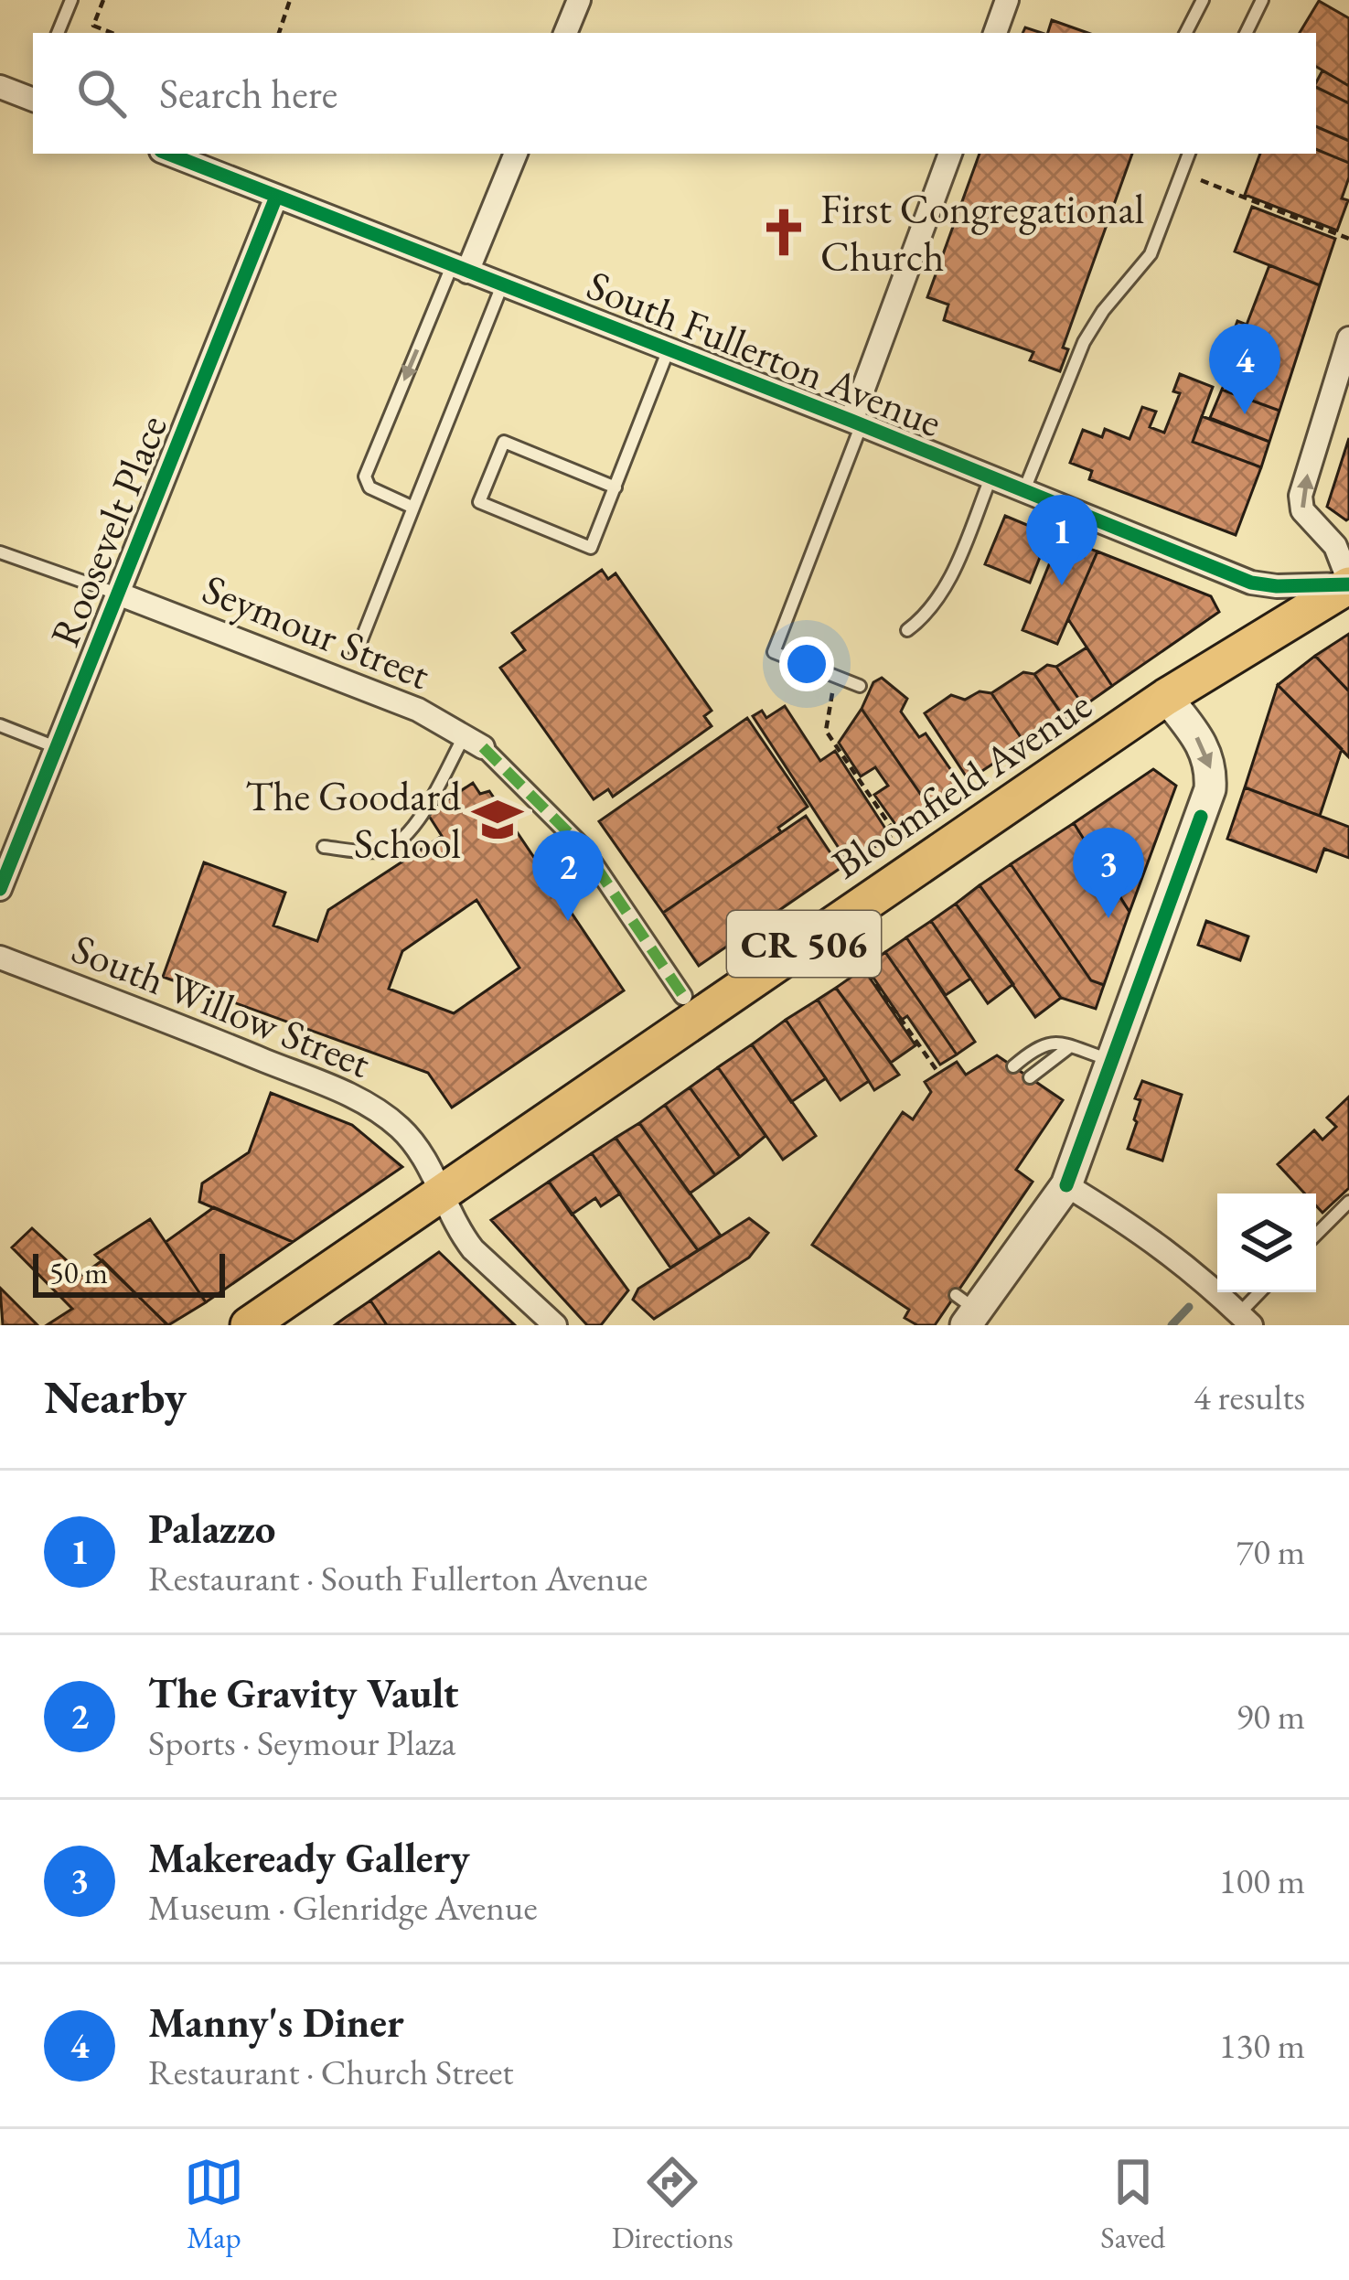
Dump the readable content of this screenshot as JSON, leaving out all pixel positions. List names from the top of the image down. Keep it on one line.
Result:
{"streets":{"main road":["Bloomfield Avenue","CR 506"],"street":["South Fullerton Avenue","Roosevelt Place","Seymour Street","South Willow Street"]},"crossings":[["South Fullerton Avenue","Roosevelt Place"],["South Fullerton Avenue","Bloomfield Avenue"],["Roosevelt Place","Seymour Street"],["Bloomfield Avenue","South Willow Street"]],"places":{"church":["First Congregational Church"],"school or university":["The Goodard School"]},"scale_bar":"50 m","page":{"search":"Search here","pins":["4","1","3","2"],"scale":"50 m","heading":["Nearby","4 results"],"list":[{"mark":"1","name":"Palazzo","note":"Restaurant · South Fullerton Avenue","value":"70 m"},{"mark":"2","name":"The Gravity Vault","note":"Sports · Seymour Plaza","value":"90 m"},{"mark":"3","name":"Makeready Gallery","note":"Museum · Glenridge Avenue","value":"100 m"},{"mark":"4","name":"Manny's Diner","note":"Restaurant · Church Street","value":"130 m"}],"nav":["Map","Directions","Saved"]}}
